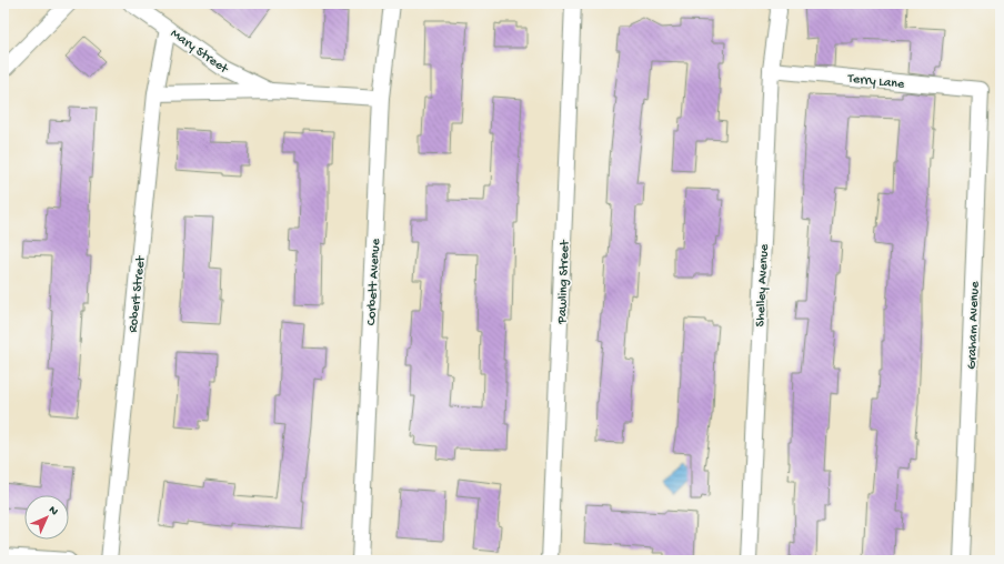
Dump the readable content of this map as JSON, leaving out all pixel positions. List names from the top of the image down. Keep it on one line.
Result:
{"streets":{"street":["Mary Street","Terry Lane","Corbett Avenue","Pawling Street","Shelley Avenue","Robert Street","Graham Avenue"]},"crossings":[["Mary Street","Corbett Avenue"],["Mary Street","Robert Street"],["Terry Lane","Shelley Avenue"],["Terry Lane","Graham Avenue"]],"north":"top right"}
